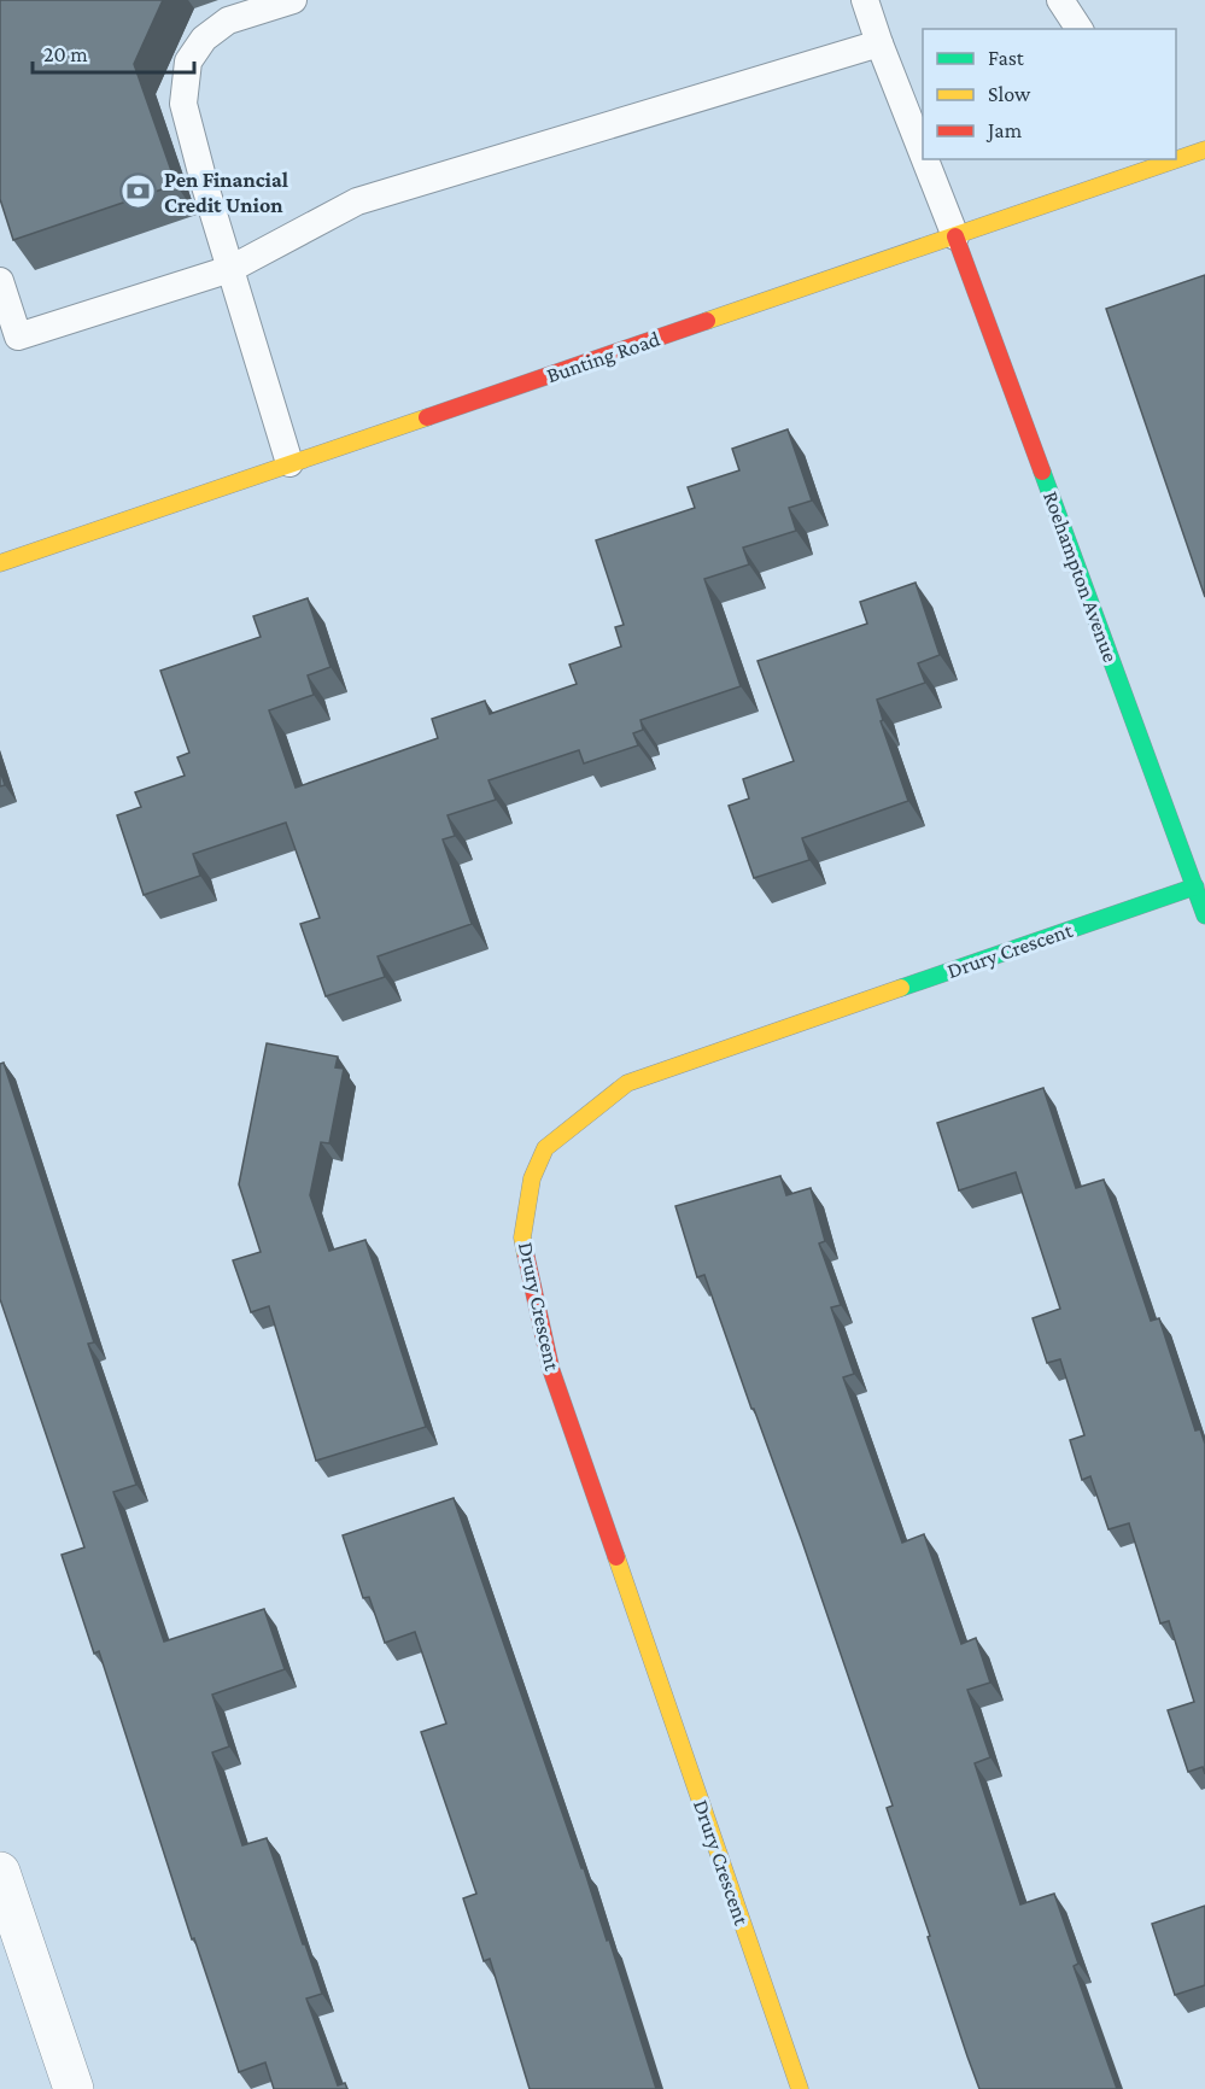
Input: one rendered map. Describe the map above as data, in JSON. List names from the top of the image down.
{
  "streets": {
    "street": ["Bunting Road", "Roehampton Avenue", "Drury Crescent"]
  },
  "crossings": [
    ["Bunting Road", "Roehampton Avenue"],
    ["Roehampton Avenue", "Drury Crescent"]
  ],
  "places": {
    "bank": ["Pen Financial Credit Union"]
  },
  "legend": ["Fast", "Slow", "Jam"],
  "scale_bar": "20 m"
}
